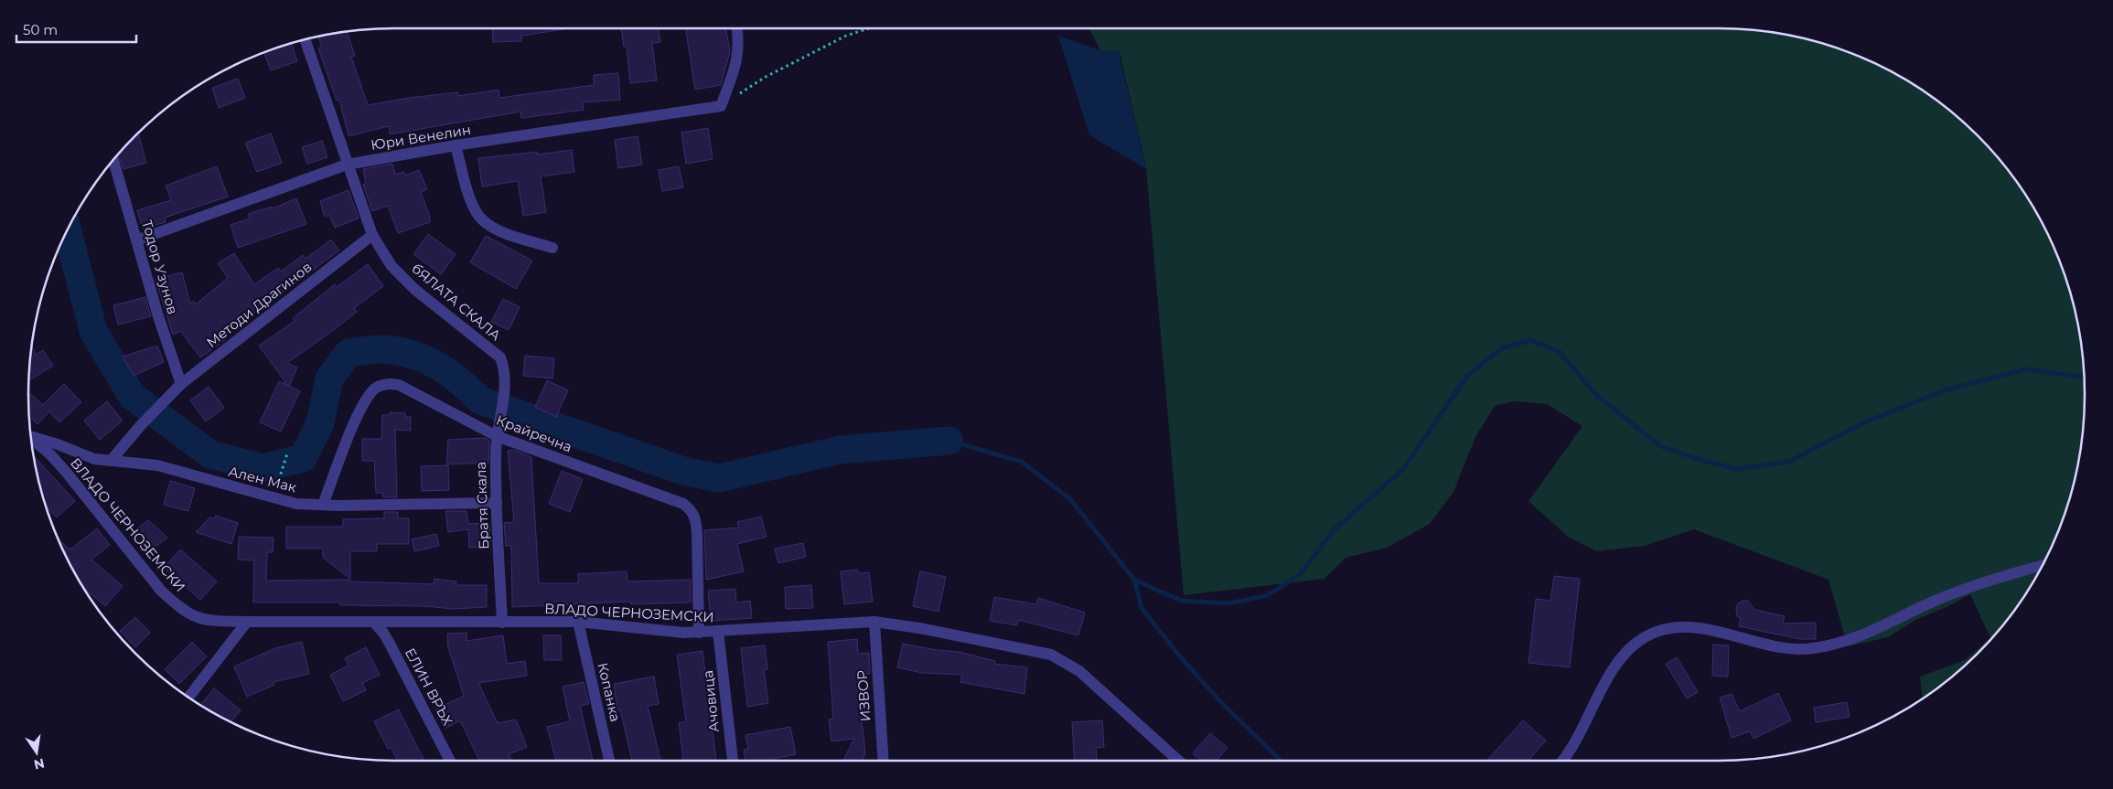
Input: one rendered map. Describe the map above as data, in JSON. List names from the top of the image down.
{
  "streets": {
    "street": [
      "Юри Венелин",
      "Тодор Узунов",
      "бЯЛАТА СКАЛА",
      "Методи Драгинов",
      "Крайречна",
      "Ален Мак",
      "Братя Скала",
      "ВЛАДО ЧЕРНОЗЕМСКИ",
      "ЕЛИН ВРЪХ",
      "Копанка",
      "ИЗВОР",
      "Ачовица"
    ]
  },
  "crossings": [
    ["Юри Венелин", "Тодор Узунов"],
    ["Юри Венелин", "бЯЛАТА СКАЛА"],
    ["Тодор Узунов", "Методи Драгинов"],
    ["бЯЛАТА СКАЛА", "Методи Драгинов"],
    ["бЯЛАТА СКАЛА", "Братя Скала"],
    ["Методи Драгинов", "Ален Мак"],
    ["Крайречна", "Ален Мак"],
    ["Крайречна", "Братя Скала"],
    ["Крайречна", "ВЛАДО ЧЕРНОЗЕМСКИ"],
    ["Ален Мак", "Братя Скала"],
    ["Братя Скала", "ВЛАДО ЧЕРНОЗЕМСКИ"],
    ["ВЛАДО ЧЕРНОЗЕМСКИ", "ЕЛИН ВРЪХ"],
    ["ВЛАДО ЧЕРНОЗЕМСКИ", "Копанка"],
    ["ВЛАДО ЧЕРНОЗЕМСКИ", "ИЗВОР"],
    ["ВЛАДО ЧЕРНОЗЕМСКИ", "Ачовица"]
  ],
  "scale_bar": "50 m",
  "north": "bottom"
}
